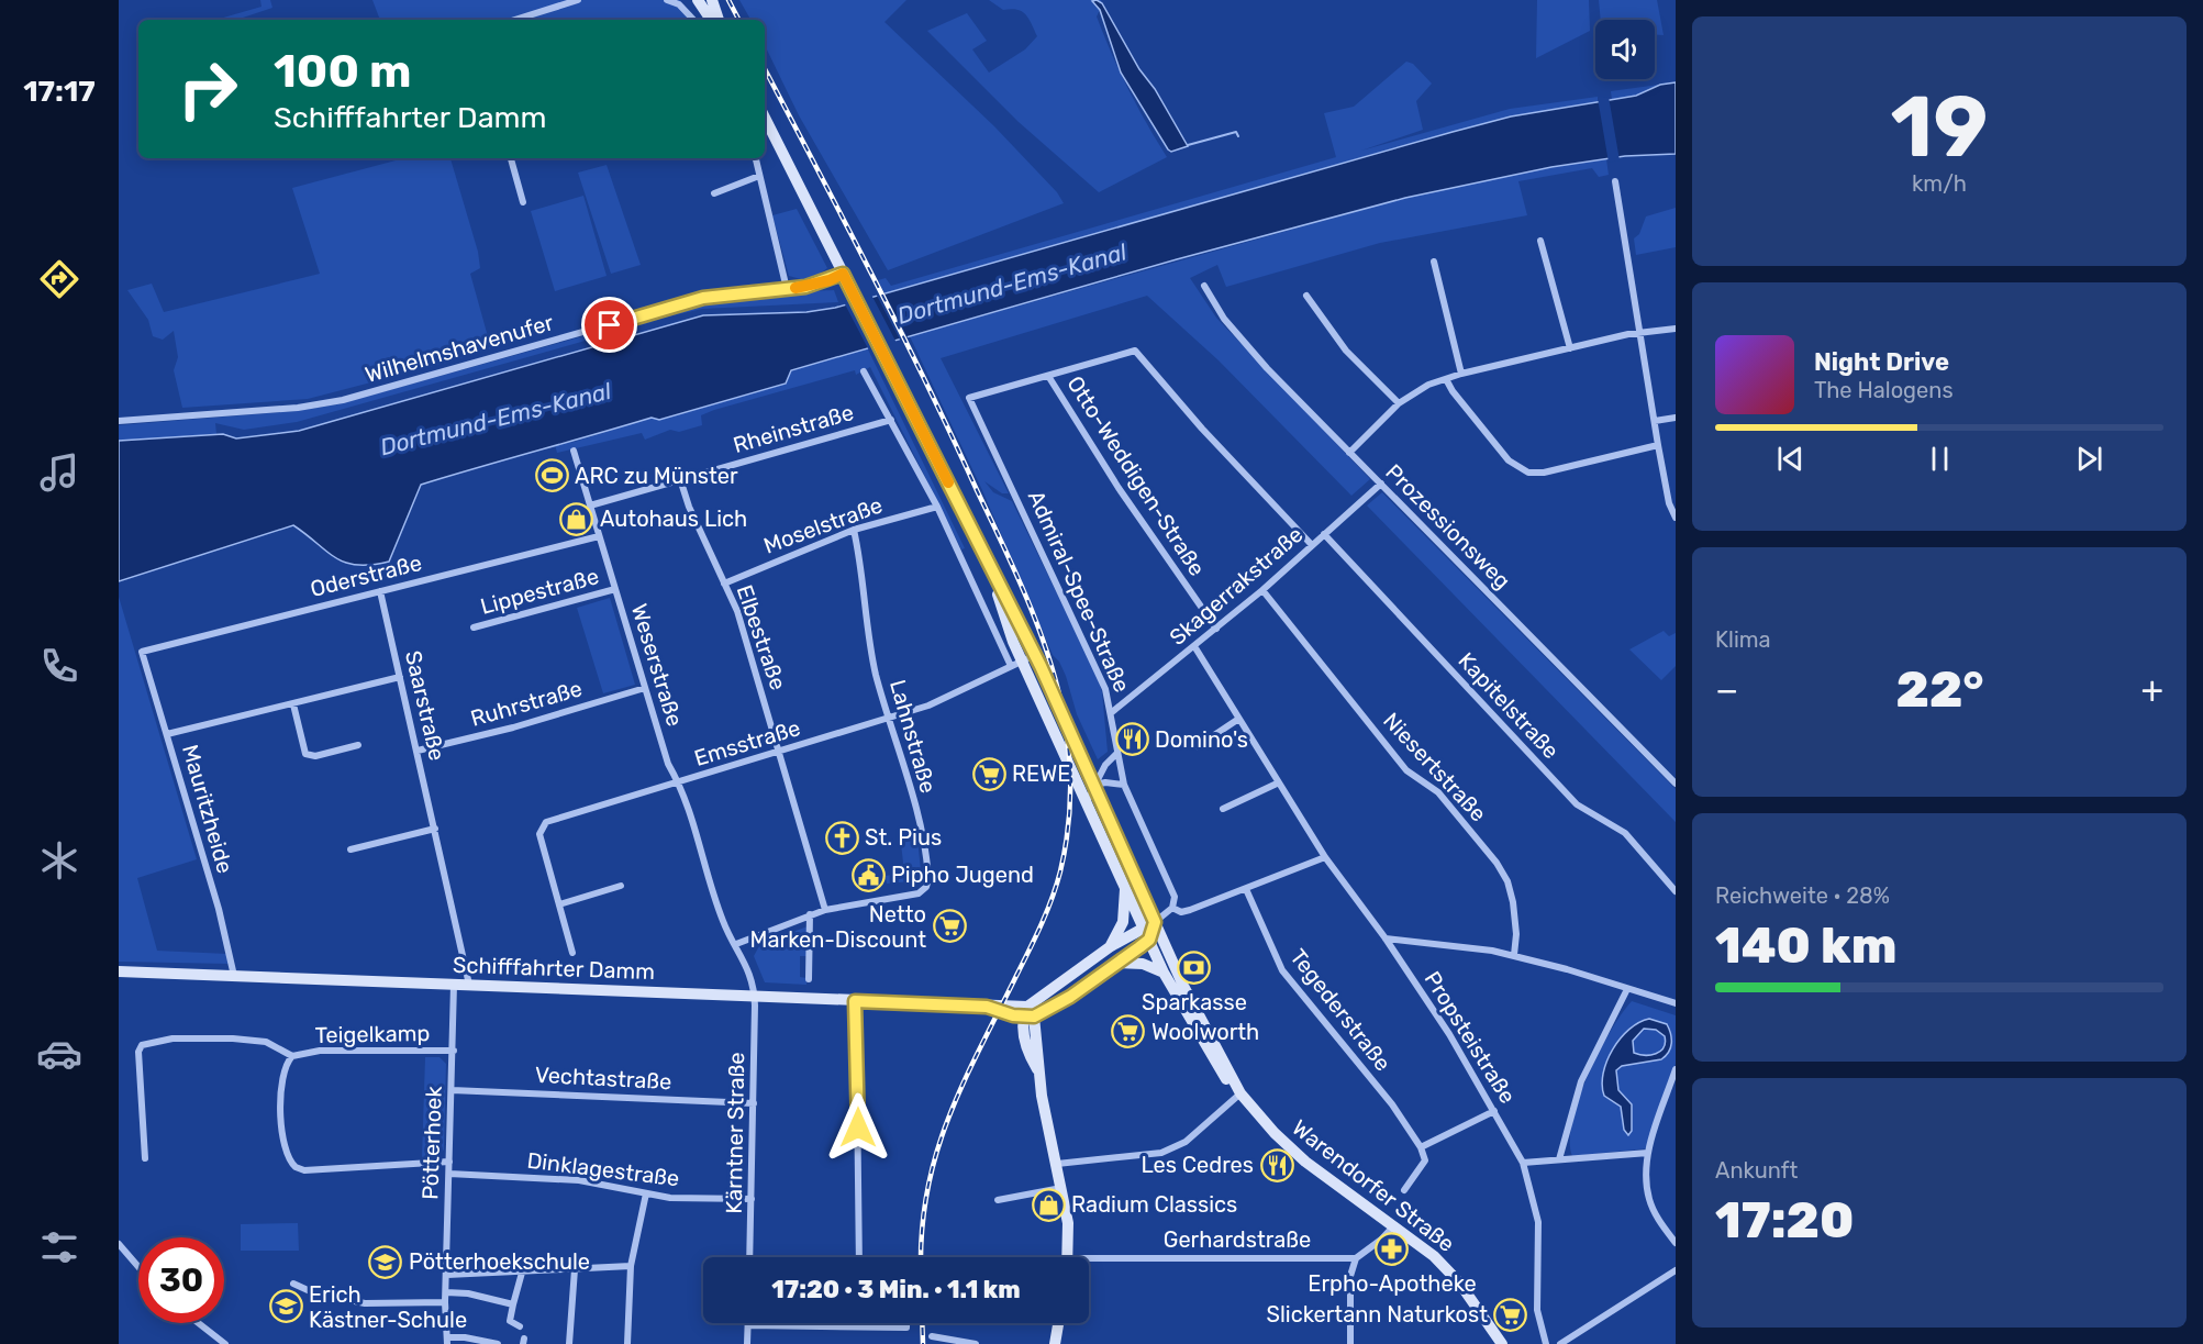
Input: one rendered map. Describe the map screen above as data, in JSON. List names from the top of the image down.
{
  "streets": {
    "main road": ["Schifffahrter Damm", "Warendorfer Straße"],
    "street": [
      "Wilhelmshavenufer",
      "Rheinstraße",
      "Otto-Weddigen-Straße",
      "Moselstraße",
      "Prozessionsweg",
      "Oderstraße",
      "Skagerrakstraße",
      "Lippestraße",
      "Admiral-Spee-Straße",
      "Elbestraße",
      "Weserstraße",
      "Ruhrstraße",
      "Saarstraße",
      "Kapitelstraße",
      "Lahnstraße",
      "Emsstraße",
      "Niesertstraße",
      "Mauritzheide",
      "Tegederstraße",
      "Teigelkamp",
      "Propsteistraße",
      "Vechtastraße",
      "Kärntner Straße",
      "Pötterhoek",
      "Dinklagestraße",
      "Gerhardstraße"
    ]
  },
  "crossings": [
    ["Wilhelmshavenufer", "Warendorfer Straße"],
    ["Rheinstraße", "Elbestraße"],
    ["Rheinstraße", "Weserstraße"],
    ["Rheinstraße", "Warendorfer Straße"],
    ["Otto-Weddigen-Straße", "Skagerrakstraße"],
    ["Otto-Weddigen-Straße", "Admiral-Spee-Straße"],
    ["Moselstraße", "Elbestraße"],
    ["Moselstraße", "Lahnstraße"],
    ["Moselstraße", "Warendorfer Straße"],
    ["Prozessionsweg", "Skagerrakstraße"],
    ["Oderstraße", "Weserstraße"],
    ["Oderstraße", "Saarstraße"],
    ["Oderstraße", "Mauritzheide"],
    ["Skagerrakstraße", "Admiral-Spee-Straße"],
    ["Skagerrakstraße", "Kapitelstraße"],
    ["Skagerrakstraße", "Niesertstraße"],
    ["Skagerrakstraße", "Propsteistraße"],
    ["Lippestraße", "Weserstraße"],
    ["Elbestraße", "Lahnstraße"],
    ["Elbestraße", "Emsstraße"],
    ["Weserstraße", "Ruhrstraße"],
    ["Weserstraße", "Emsstraße"],
    ["Weserstraße", "Schifffahrter Damm"],
    ["Weserstraße", "Kärntner Straße"],
    ["Ruhrstraße", "Saarstraße"],
    ["Saarstraße", "Schifffahrter Damm"],
    ["Lahnstraße", "Emsstraße"],
    ["Emsstraße", "Warendorfer Straße"],
    ["Mauritzheide", "Schifffahrter Damm"],
    ["Schifffahrter Damm", "Kärntner Straße"],
    ["Schifffahrter Damm", "Pötterhoek"],
    ["Teigelkamp", "Pötterhoek"],
    ["Vechtastraße", "Kärntner Straße"],
    ["Vechtastraße", "Pötterhoek"],
    ["Kärntner Straße", "Dinklagestraße"],
    ["Pötterhoek", "Dinklagestraße"]
  ],
  "water": ["Dortmund-Ems-Kanal"],
  "places": {
    "sports": ["ARC zu Münster"],
    "shop": ["Autohaus Lich", "Radium Classics"],
    "restaurant": ["Domino's", "Les Cedres"],
    "supermarket": [
      "REWE",
      "Netto Marken-Discount",
      "Woolworth",
      "Slickertann Naturkost"
    ],
    "church": ["St. Pius"],
    "public building": ["Pipho Jugend"],
    "bank": ["Sparkasse"],
    "pharmacy": ["Erpho-Apotheke"],
    "school or university": ["Pötterhoekschule", "Erich Kästner-Schule"]
  },
  "page": {
    "tabs": "17:17",
    "tile": [
      ["19", "km/h"],
      "Klima",
      ["Reichweite · 28%", "140 km"],
      ["Ankunft", "17:20"]
    ],
    "turn": ["100 m", "Schifffahrter Damm"],
    "song": ["Night Drive", "The Halogens"],
    "heat": ["−", "22°", "+"],
    "limit": "30",
    "trip": "17:20 · 3 Min. · 1.1 km"
  }
}
